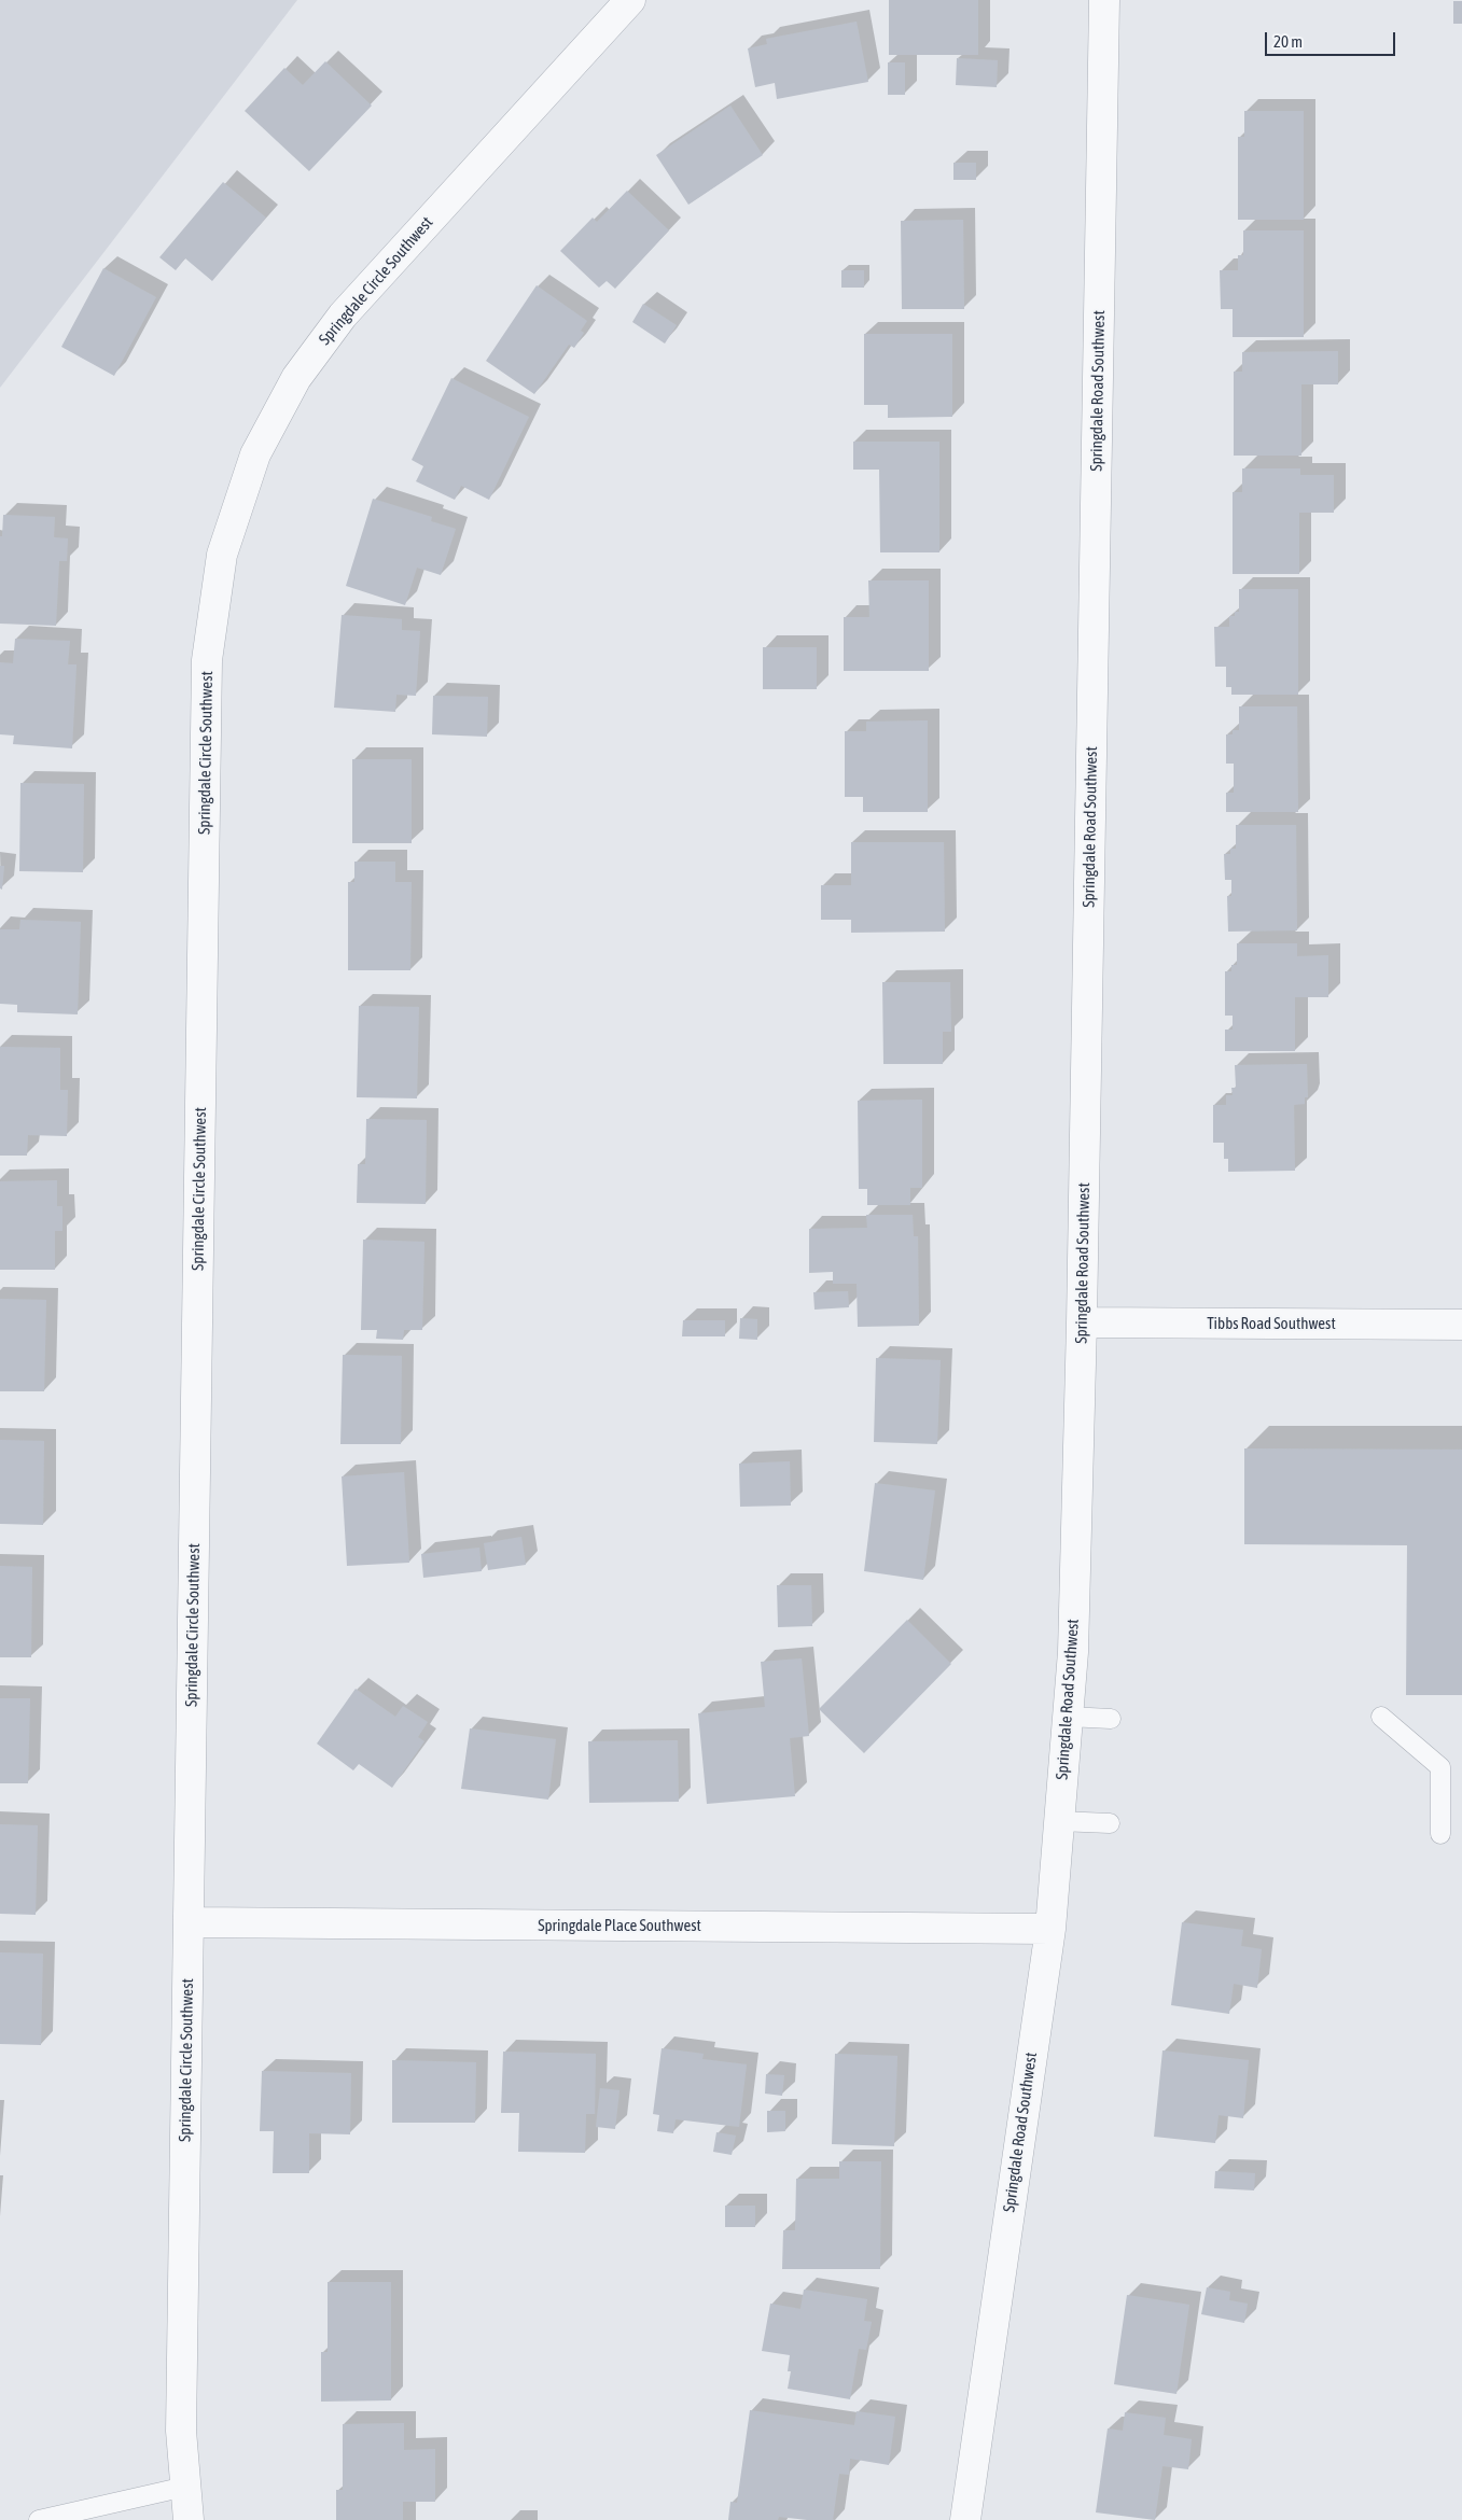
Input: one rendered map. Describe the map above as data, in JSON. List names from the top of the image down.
{
  "streets": {
    "street": [
      "Springdale Circle Southwest",
      "Springdale Road Southwest",
      "Tibbs Road Southwest",
      "Springdale Place Southwest"
    ]
  },
  "crossings": [
    ["Springdale Circle Southwest", "Springdale Place Southwest"],
    ["Springdale Road Southwest", "Tibbs Road Southwest"],
    ["Springdale Road Southwest", "Springdale Place Southwest"]
  ],
  "scale_bar": "20 m"
}
